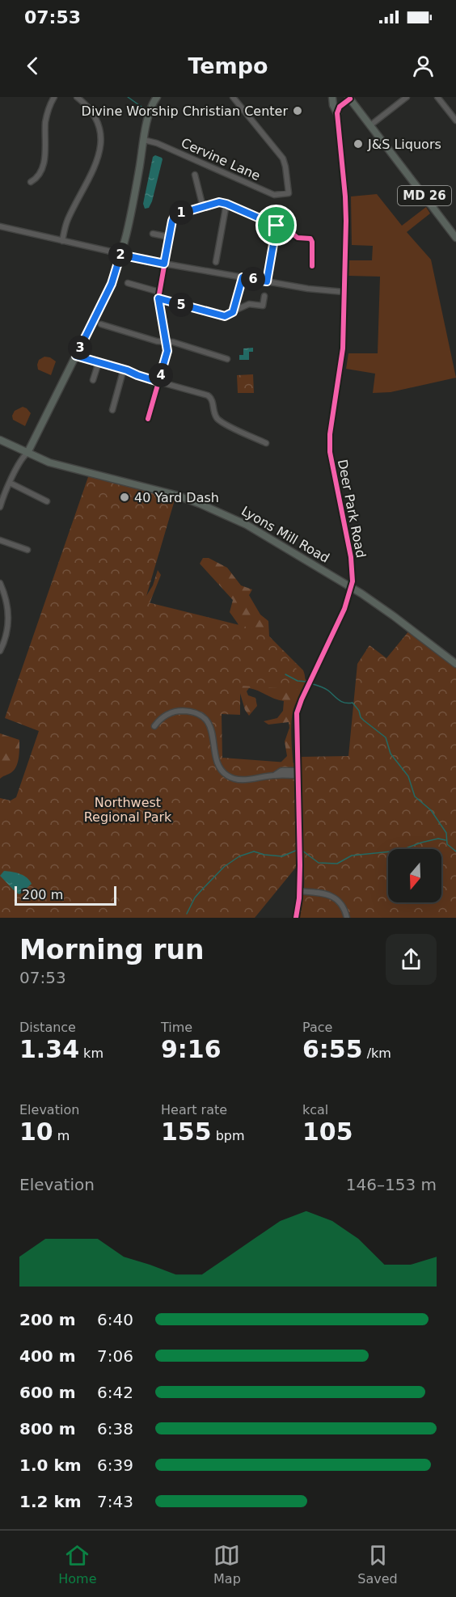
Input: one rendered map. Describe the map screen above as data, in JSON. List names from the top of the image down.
{
  "streets": {
    "main road": ["MD 26", "Lyons Mill Road"],
    "street": ["Cervine Lane", "Deer Park Road"]
  },
  "crossings": [
    ["Deer Park Road", "Lyons Mill Road"]
  ],
  "parks": ["Northwest Regional Park"],
  "places": ["Divine Worship Christian Center", "J&S Liquors", "40 Yard Dash"],
  "scale_bar": "200 m",
  "north": "bottom",
  "page": {
    "status": "07:53",
    "header": "Tempo",
    "pins": [
      "1",
      "2",
      "6",
      "5",
      "3",
      "4"
    ],
    "scale": "200 m",
    "heading": ["Morning run", "07:53"],
    "stats": [
      ["Distance", "1.34 km"],
      ["Time", "9:16"],
      ["Pace", "6:55 /km"],
      ["Elevation", "10 m"],
      ["Heart rate", "155 bpm"],
      ["kcal", "105"]
    ],
    "chart": ["Elevation", "146–153 m"],
    "list": [
      {
        "name": "200 m",
        "note": "6:40"
      },
      {
        "name": "400 m",
        "note": "7:06"
      },
      {
        "name": "600 m",
        "note": "6:42"
      },
      {
        "name": "800 m",
        "note": "6:38"
      },
      {
        "name": "1.0 km",
        "note": "6:39"
      },
      {
        "name": "1.2 km",
        "note": "7:43"
      }
    ],
    "tabs": ["Home", "Map", "Saved"]
  }
}
